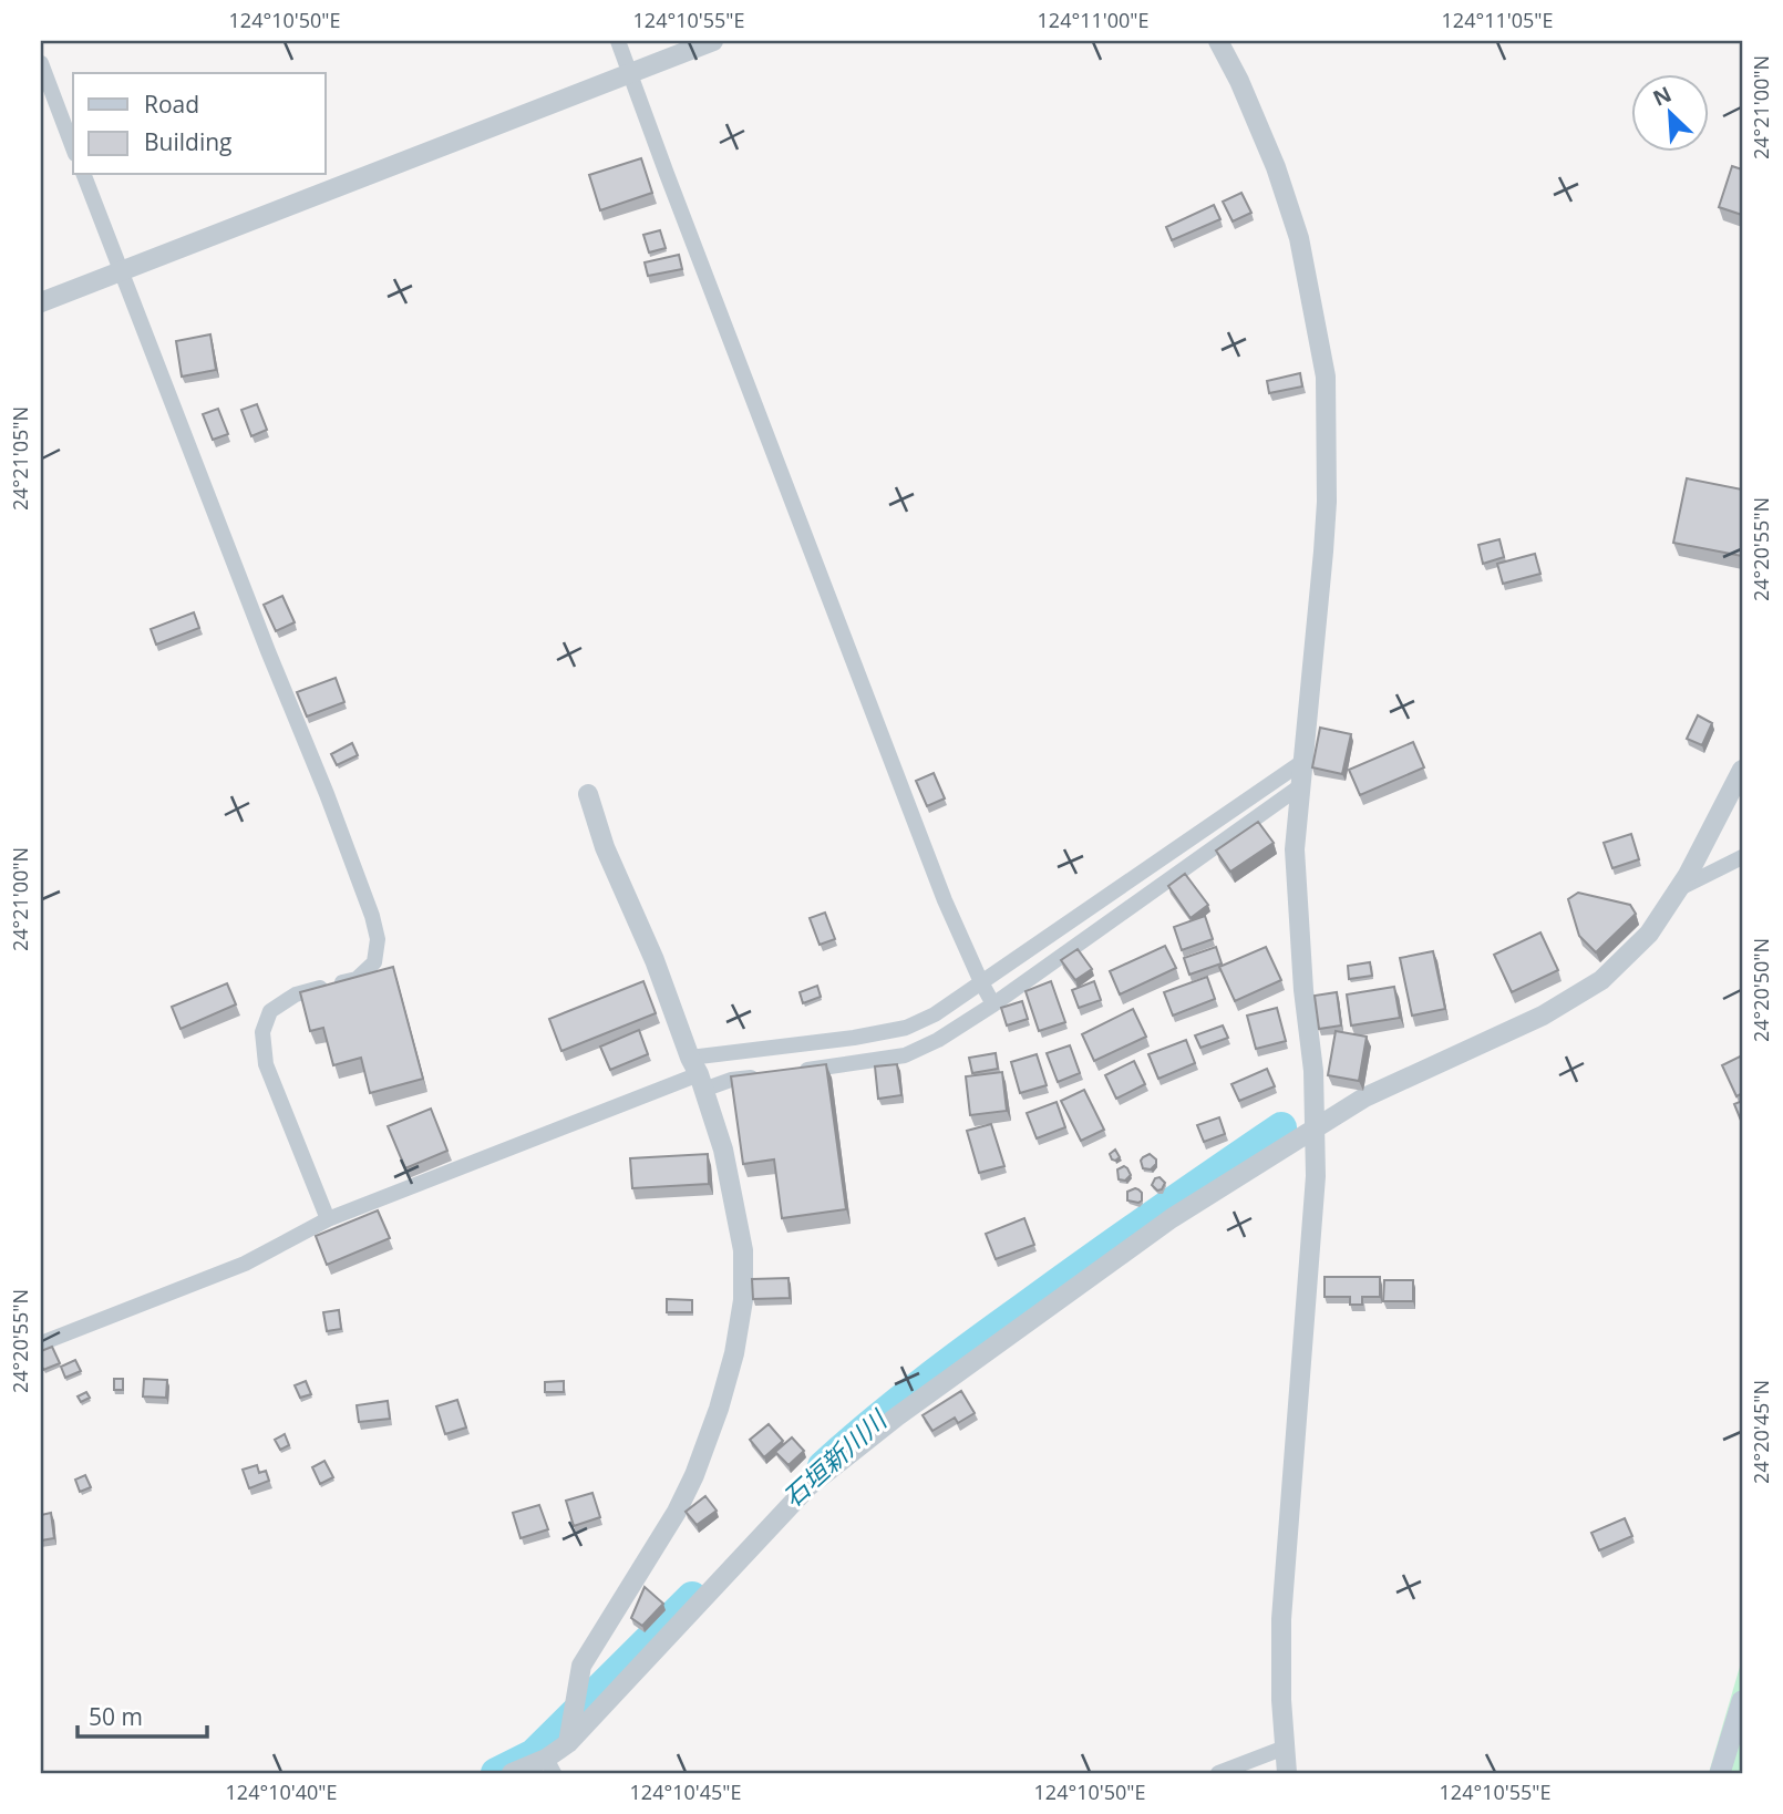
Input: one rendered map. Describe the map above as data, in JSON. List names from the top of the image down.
{
  "water": ["石垣新川川"],
  "legend": ["Road", "Building"],
  "scale_bar": "50 m",
  "north": "top left",
  "coordinates": [
    "124°10'50\"E",
    "124°10'55\"E",
    "124°11'00\"E",
    "124°11'05\"E",
    "24°21'00\"N",
    "24°21'05\"N",
    "24°20'55\"N",
    "24°20'50\"N",
    "24°20'45\"N",
    "124°10'40\"E",
    "124°10'45\"E"
  ]
}
